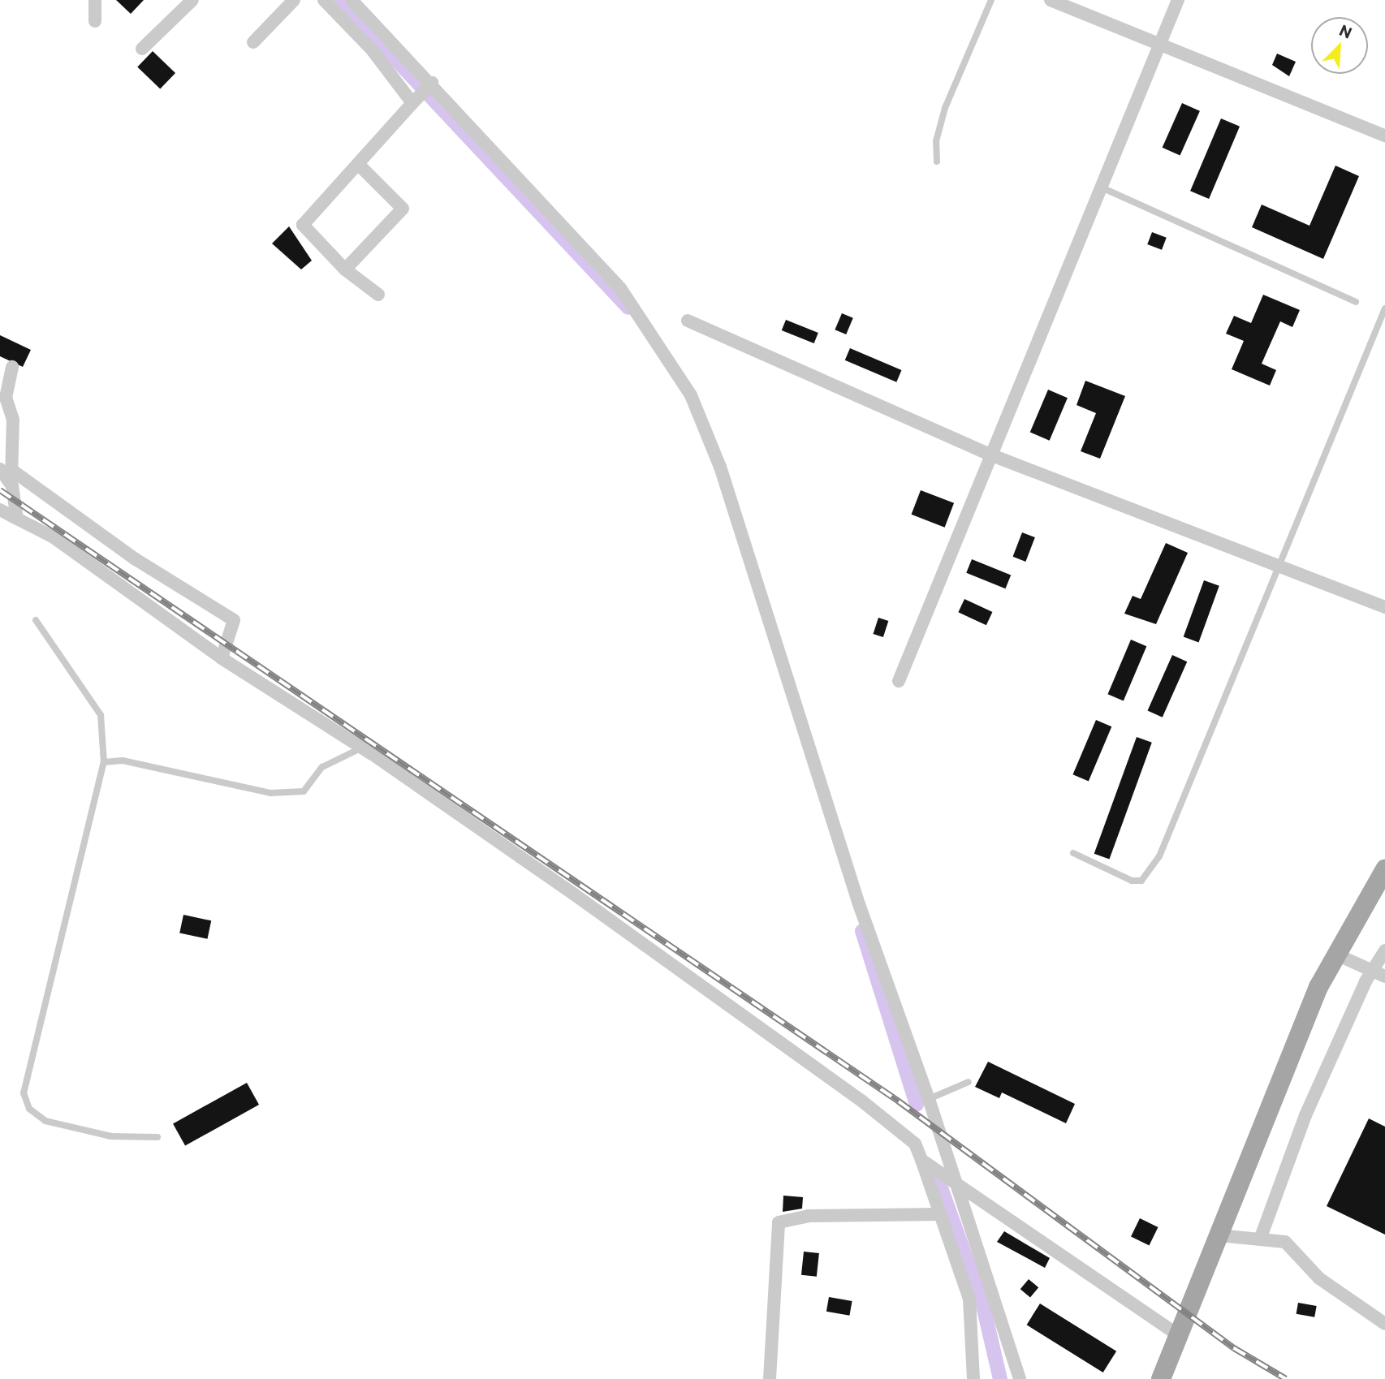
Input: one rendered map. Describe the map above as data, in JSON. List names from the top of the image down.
{
  "north": "top right"
}
